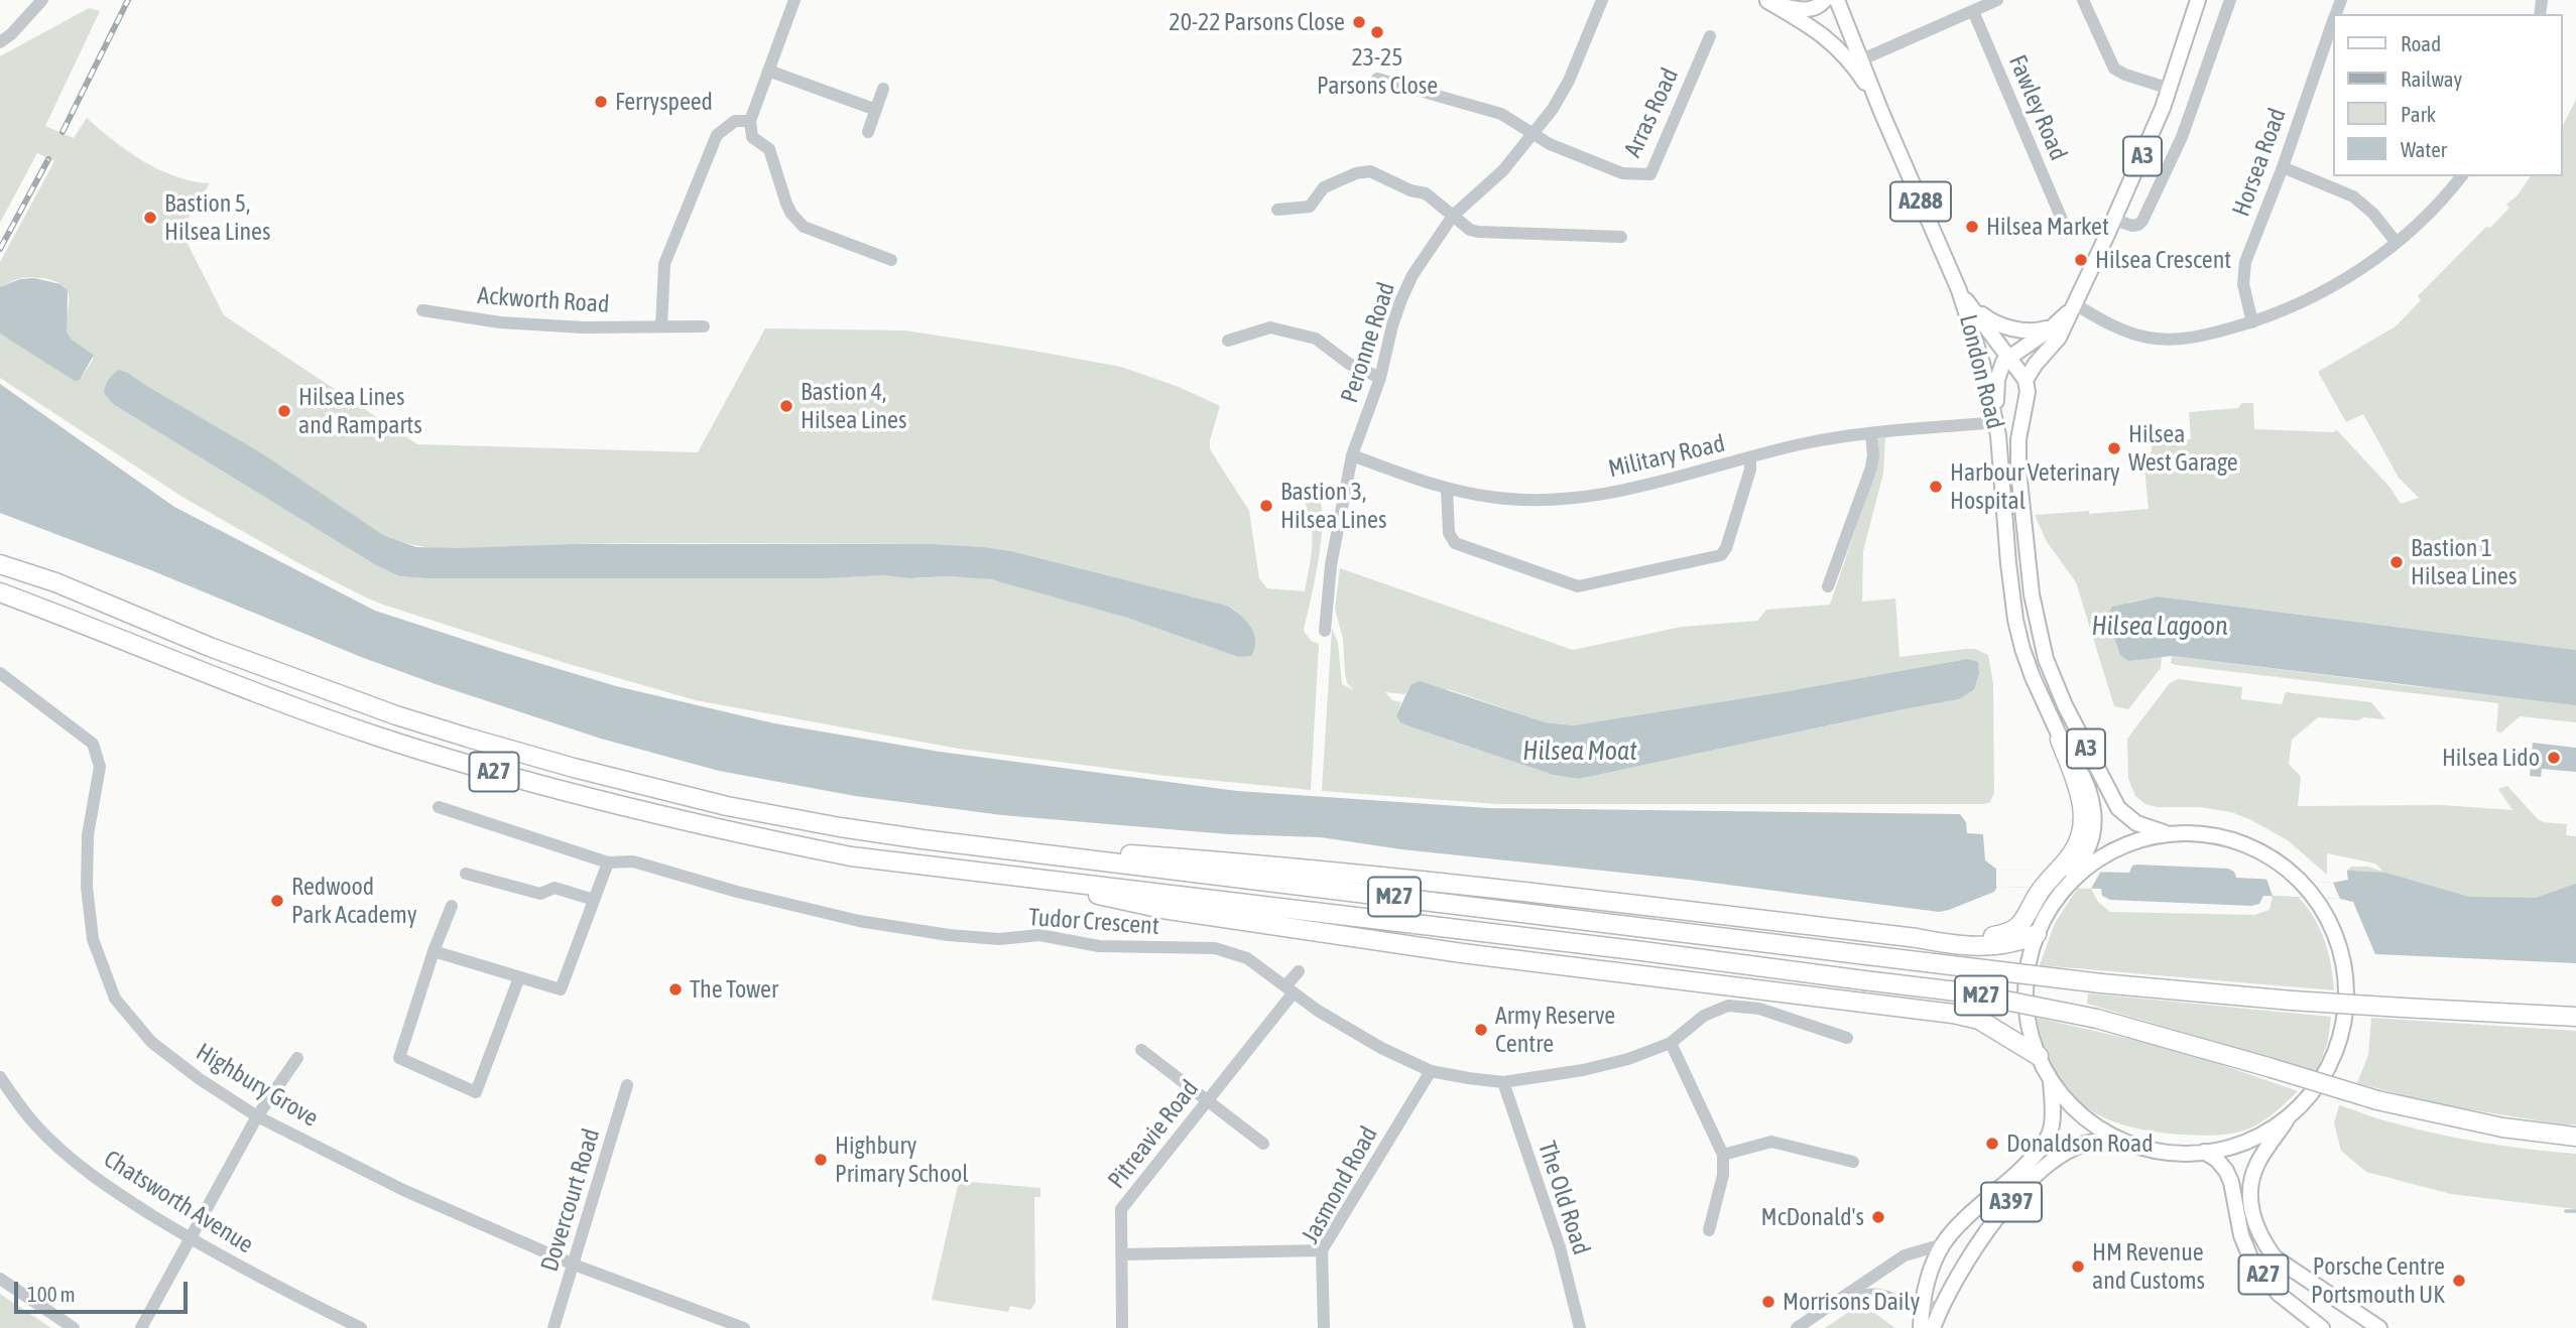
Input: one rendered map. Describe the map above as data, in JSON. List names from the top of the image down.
{
  "streets": {
    "highway": ["A27", "M27"],
    "main road": [
      "A3",
      "A288",
      "London Road",
      "A397"
    ],
    "street": [
      "Fawley Road",
      "Arras Road",
      "Horsea Road",
      "Ackworth Road",
      "Peronne Road",
      "Military Road",
      "Tudor Crescent",
      "Highbury Grove",
      "Pitreavie Road",
      "Jasmond Road",
      "The Old Road",
      "Dovercourt Road",
      "Chatsworth Avenue"
    ]
  },
  "crossings": [
    ["Arras Road", "Peronne Road"],
    ["A3", "London Road"],
    ["A3", "Military Road"],
    ["Peronne Road", "Military Road"],
    ["London Road", "Military Road"],
    ["A27", "M27"],
    ["Tudor Crescent", "Pitreavie Road"],
    ["Tudor Crescent", "Jasmond Road"],
    ["Tudor Crescent", "The Old Road"],
    ["Highbury Grove", "Dovercourt Road"]
  ],
  "water": ["Hilsea Lagoon", "Hilsea Moat"],
  "places": [
    "20-22 Parsons Close",
    "23-25 Parsons Close",
    "Ferryspeed",
    "Bastion 5, Hilsea Lines",
    "Hilsea Market",
    "Hilsea Crescent",
    "Bastion 4, Hilsea Lines",
    "Hilsea Lines and Ramparts",
    "Hilsea West Garage",
    "Harbour Veterinary Hospital",
    "Bastion 3, Hilsea Lines",
    "Bastion 1 Hilsea Lines",
    "Hilsea Lido",
    "Redwood Park Academy",
    "The Tower",
    "Army Reserve Centre",
    "Donaldson Road",
    "Highbury Primary School",
    "McDonald's",
    "HM Revenue and Customs",
    "Porsche Centre Portsmouth UK",
    "Morrisons Daily"
  ],
  "legend": [
    "Road",
    "Railway",
    "Park",
    "Water"
  ],
  "scale_bar": "100 m"
}
